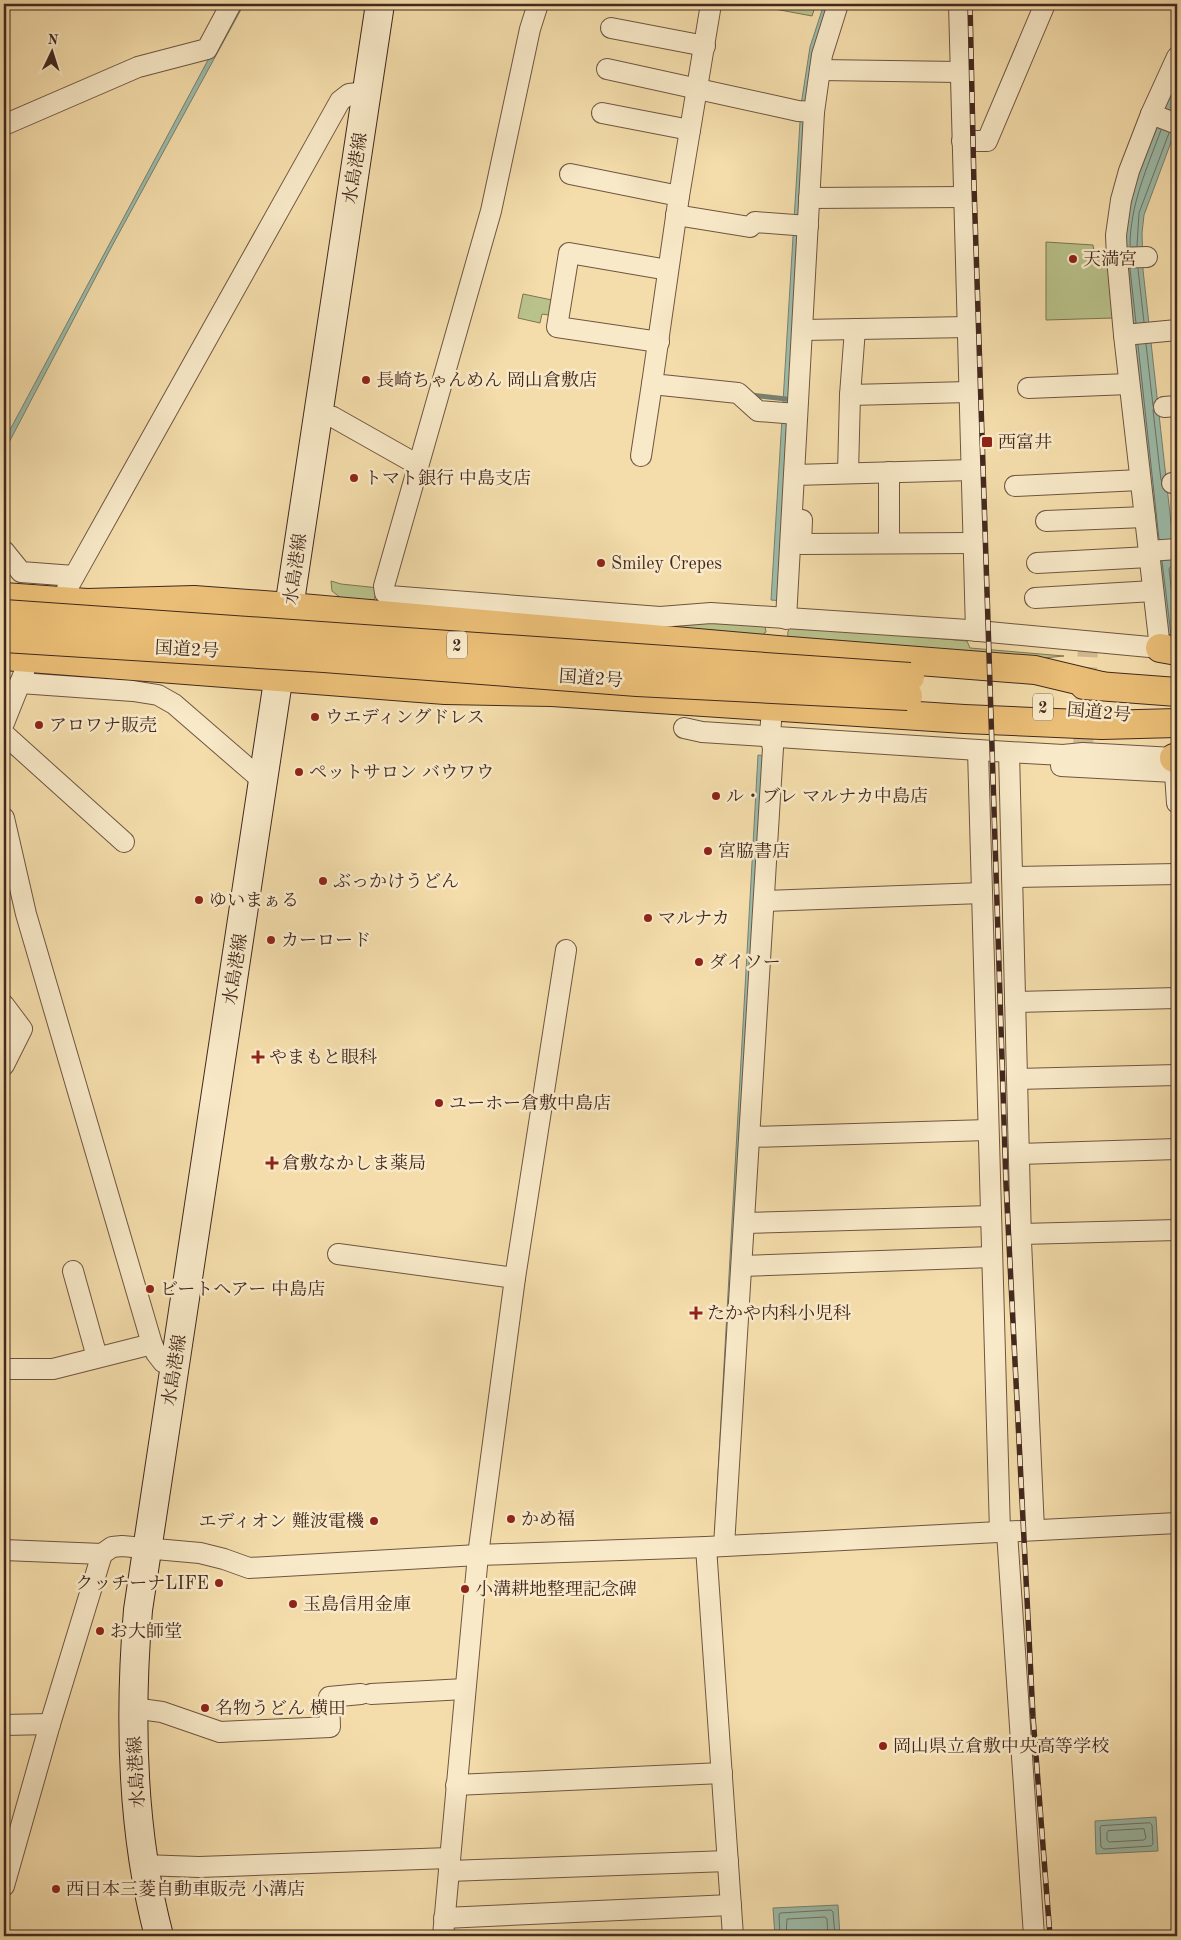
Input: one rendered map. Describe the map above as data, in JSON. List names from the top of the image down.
{
  "streets": {
    "highway": ["2", "国道2号"],
    "main road": ["水島港線"]
  },
  "places": {
    "other": [
      "天満宮",
      "長崎ちゃんめん 岡山倉敷店",
      "トマト銀行 中島支店",
      "Smiley Crepes",
      "ウエディングドレス",
      "アロワナ販売",
      "ペットサロン バウワウ",
      "ル・ブレ マルナカ中島店",
      "宮脇書店",
      "ぶっかけうどん",
      "ゆいまぁる",
      "マルナカ",
      "カーロード",
      "ダイソー",
      "ユーホー倉敷中島店",
      "ビートヘアー 中島店",
      "かめ福",
      "エディオン 難波電機",
      "クッチーナLIFE",
      "小溝耕地整理記念碑",
      "玉島信用金庫",
      "お大師堂",
      "名物うどん 横田",
      "岡山県立倉敷中央高等学校",
      "西日本三菱自動車販売 小溝店"
    ],
    "transit": ["西富井"],
    "health": ["やまもと眼科", "倉敷なかしま薬局", "たかや内科小児科"]
  },
  "north": "top"
}
